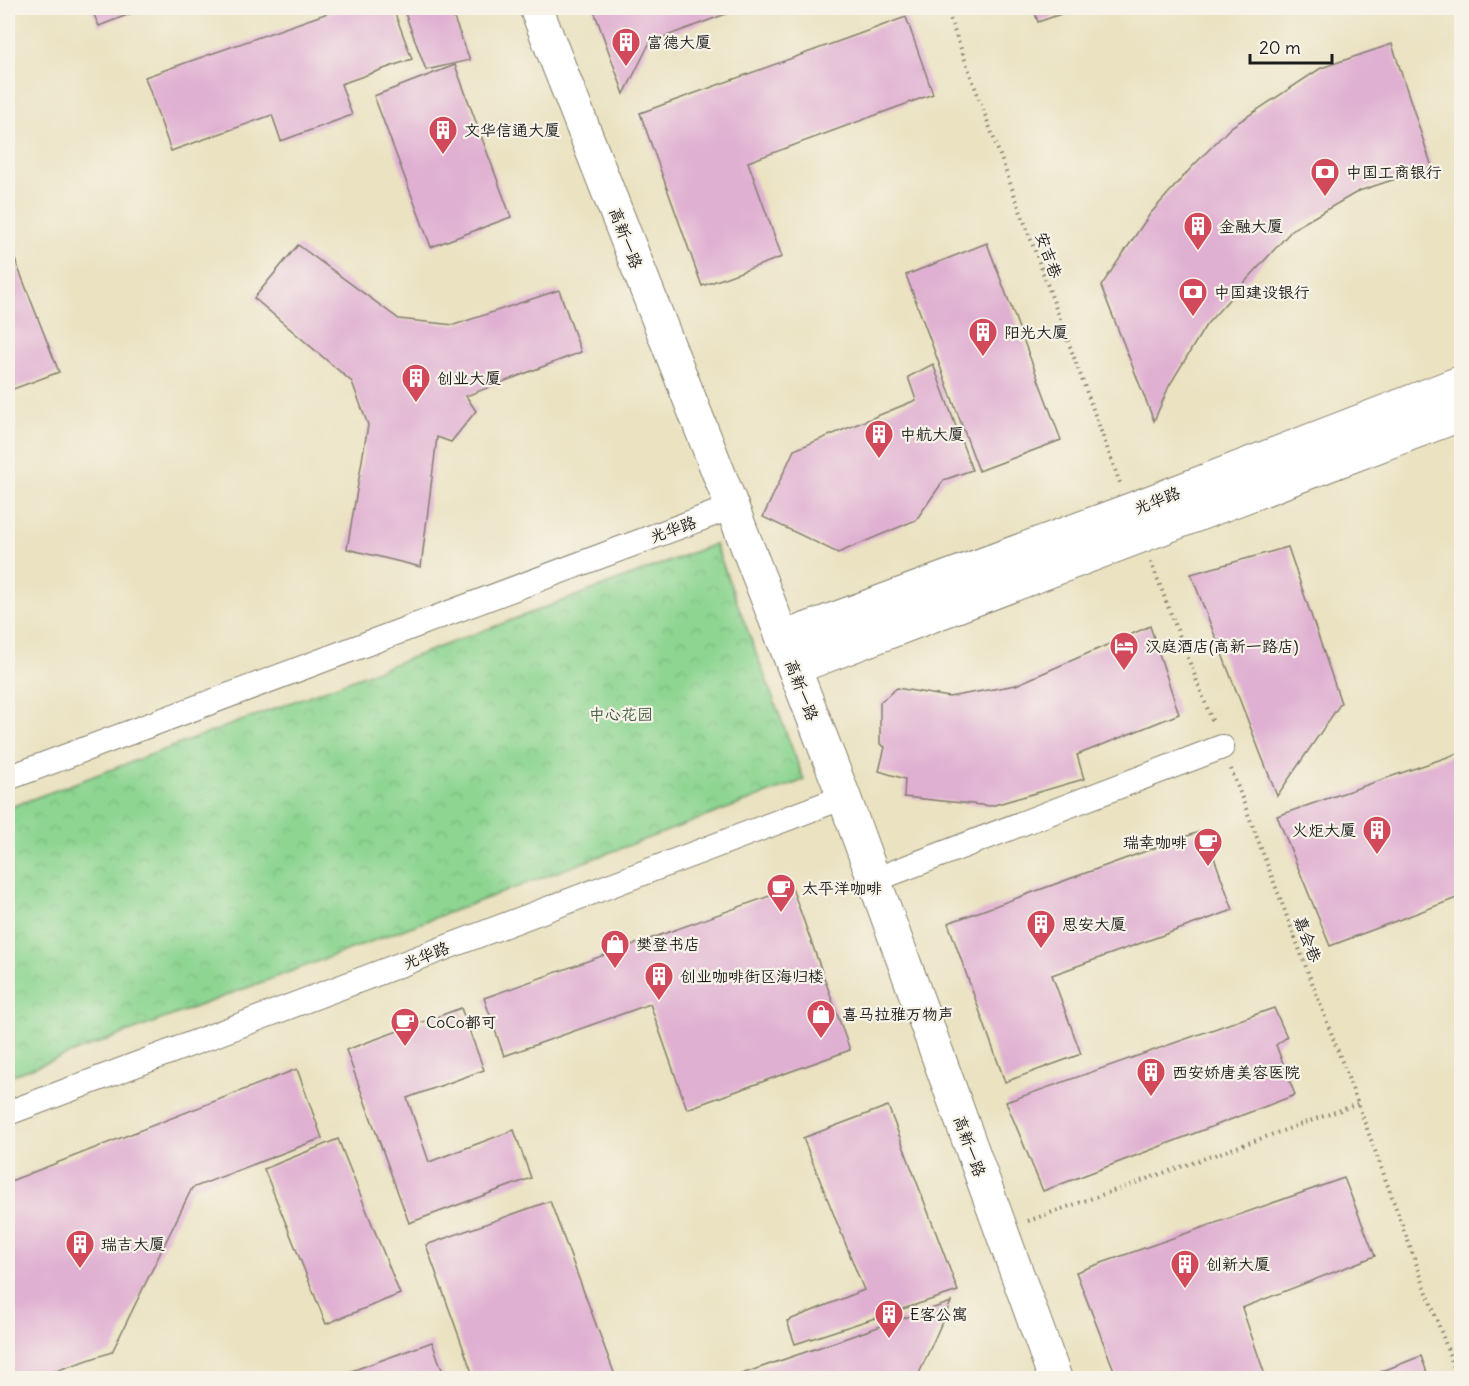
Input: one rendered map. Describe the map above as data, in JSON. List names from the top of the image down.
{
  "streets": {
    "street": ["高新一路", "光华路"],
    "path": ["安吉巷", "嘉会巷"]
  },
  "crossings": [
    ["高新一路", "光华路"],
    ["安吉巷", "光华路"],
    ["安吉巷", "嘉会巷"],
    ["光华路", "嘉会巷"]
  ],
  "parks": ["中心花园"],
  "places": {
    "building": [
      "富德大厦",
      "文华信通大厦",
      "金融大厦",
      "阳光大厦",
      "创业大厦",
      "中航大厦",
      "火炬大厦",
      "思安大厦",
      "创业咖啡街区海归楼",
      "西安娇唐美容医院",
      "瑞吉大厦",
      "创新大厦",
      "E客公寓"
    ],
    "bank": ["中国工商银行", "中国建设银行"],
    "hotel": ["汉庭酒店(高新一路店)"],
    "cafe": ["瑞幸咖啡", "太平洋咖啡", "CoCo都可"],
    "shop": ["樊登书店", "喜马拉雅万物声"]
  },
  "scale_bar": "20 m"
}
